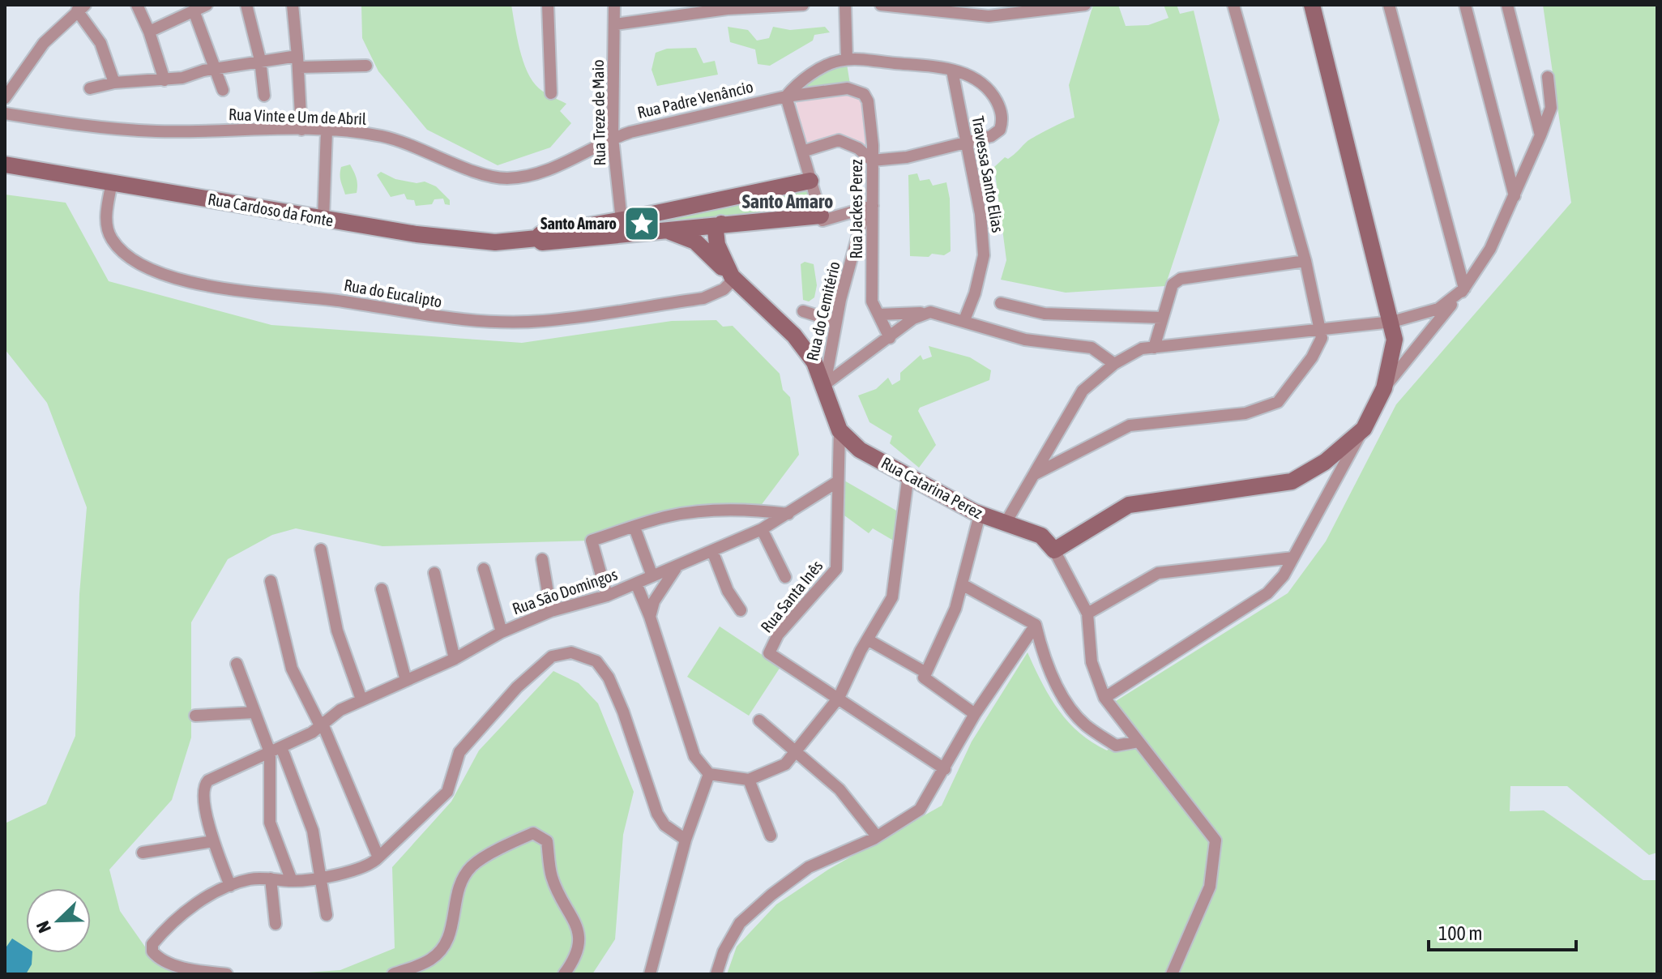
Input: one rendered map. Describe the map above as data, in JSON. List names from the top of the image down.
{
  "streets": {
    "street": [
      "Rua Padre Venâncio",
      "Rua Treze de Maio",
      "Rua Vinte e Um de Abril",
      "Travessa Santo Elias",
      "Rua Jackes Perez",
      "Rua Cardoso da Fonte",
      "Rua do Eucalipto",
      "Rua do Cemitério",
      "Rua Catarina Perez",
      "Rua São Domingos",
      "Rua Santa Inês"
    ]
  },
  "crossings": [
    ["Rua Padre Venâncio", "Rua Treze de Maio"],
    ["Rua Padre Venâncio", "Rua Vinte e Um de Abril"],
    ["Rua Padre Venâncio", "Travessa Santo Elias"],
    ["Rua Padre Venâncio", "Rua Jackes Perez"],
    ["Rua Treze de Maio", "Rua Vinte e Um de Abril"],
    ["Rua Treze de Maio", "Rua Cardoso da Fonte"],
    ["Rua Jackes Perez", "Rua Cardoso da Fonte"],
    ["Rua Jackes Perez", "Rua do Cemitério"],
    ["Rua Cardoso da Fonte", "Rua do Eucalipto"],
    ["Rua Cardoso da Fonte", "Rua do Cemitério"],
    ["Rua Cardoso da Fonte", "Rua Catarina Perez"],
    ["Rua do Eucalipto", "Rua Catarina Perez"],
    ["Rua do Cemitério", "Rua Catarina Perez"],
    ["Rua Catarina Perez", "Rua Santa Inês"],
    ["Rua São Domingos", "Rua Santa Inês"]
  ],
  "districts": ["Santo Amaro"],
  "places": {
    "place": ["Santo Amaro"]
  },
  "scale_bar": "100 m",
  "north": "bottom left"
}
